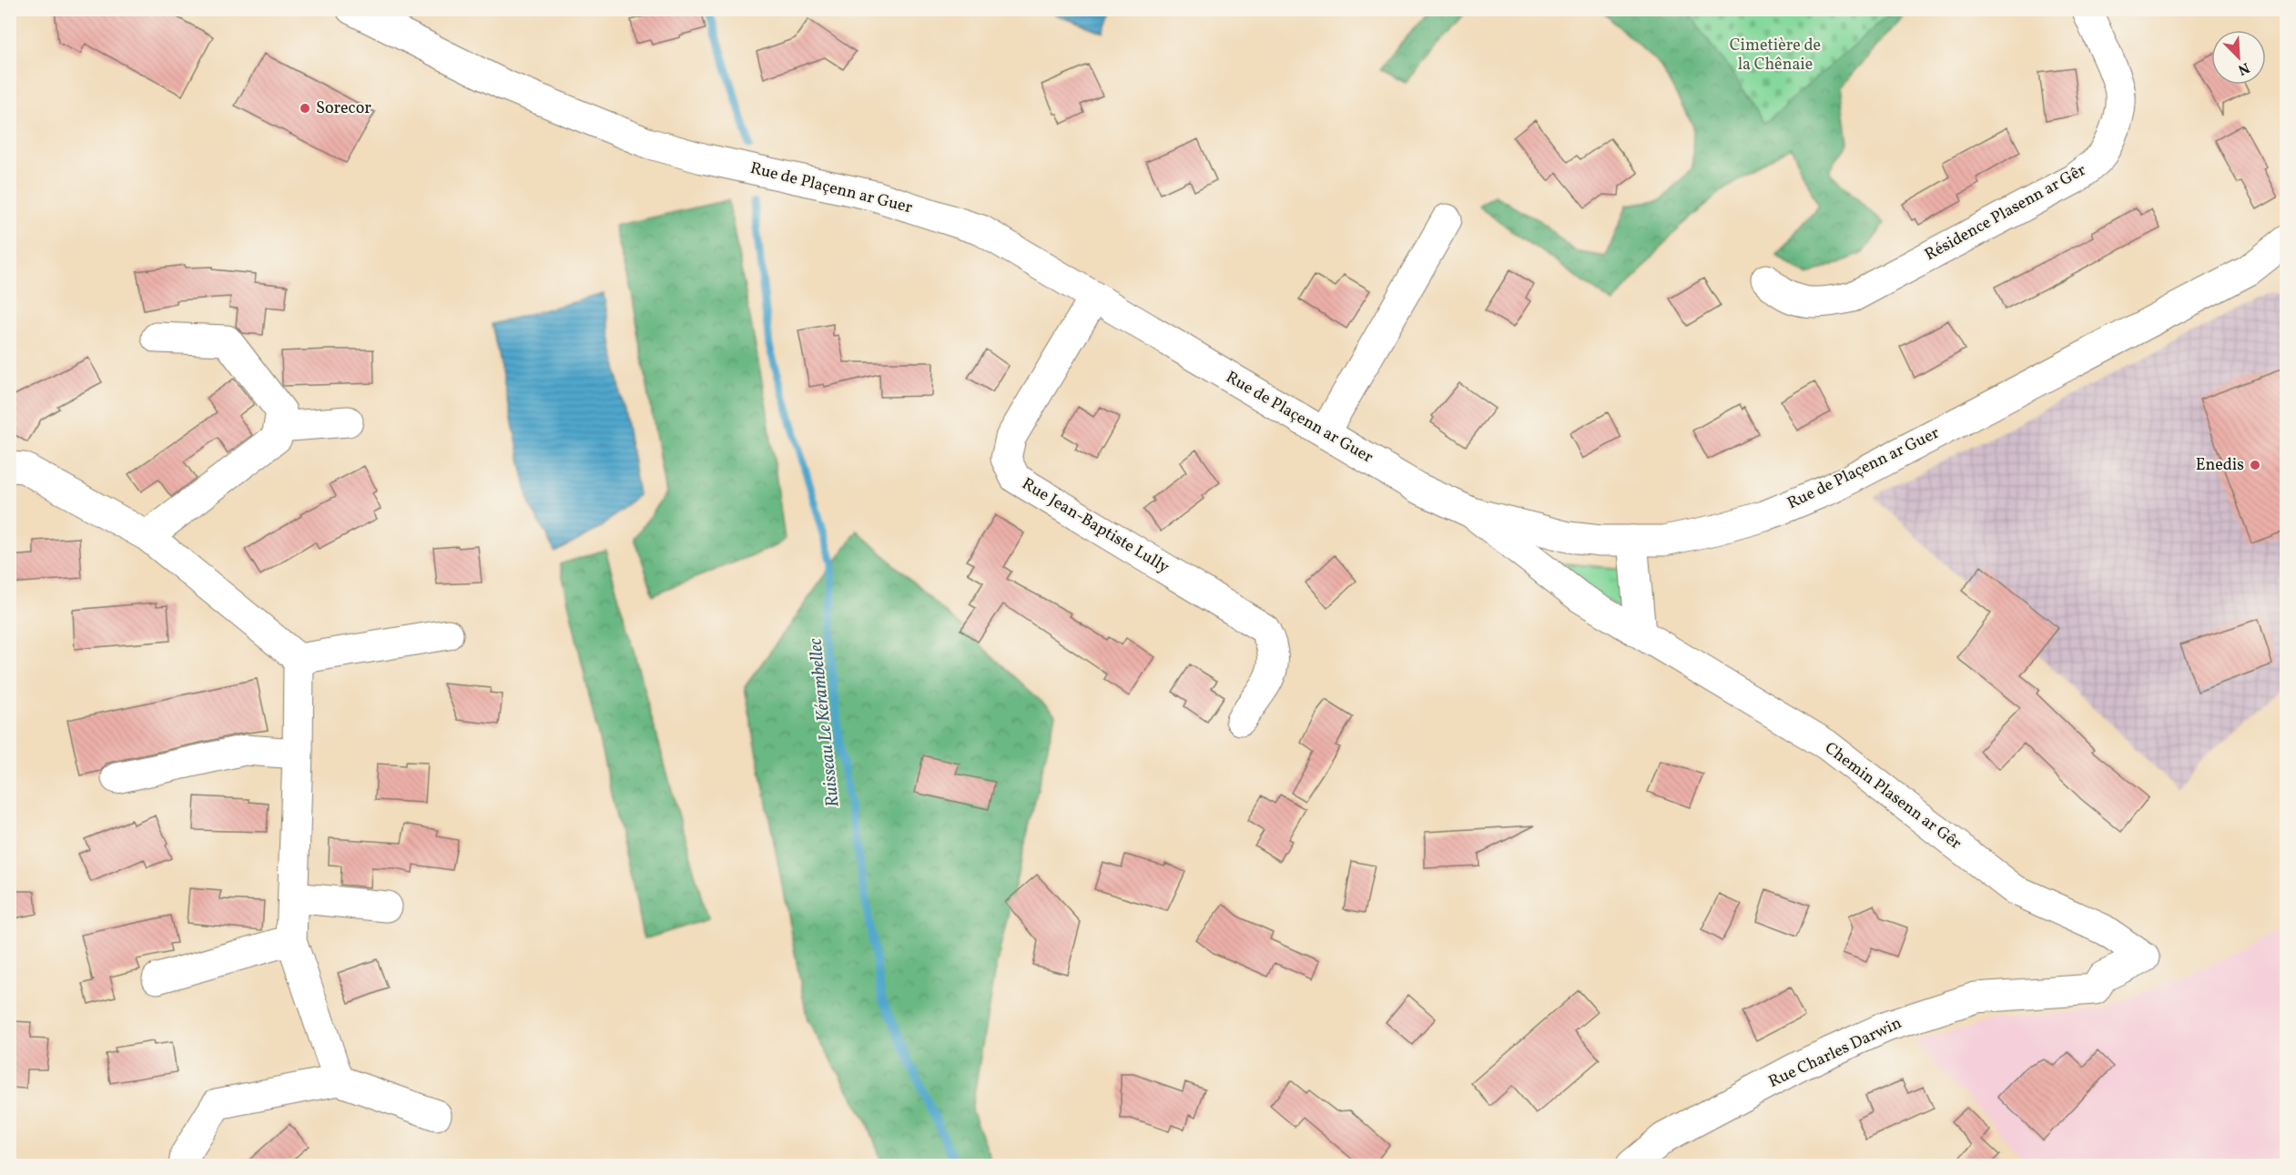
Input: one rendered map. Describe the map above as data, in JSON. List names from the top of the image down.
{
  "streets": {
    "street": [
      "Rue de Plaçenn ar Guer",
      "Résidence Plasenn ar Gêr",
      "Rue Jean-Baptiste Lully",
      "Chemin Plasenn ar Gêr",
      "Rue Charles Darwin"
    ]
  },
  "crossings": [
    ["Rue de Plaçenn ar Guer", "Rue Jean-Baptiste Lully"],
    ["Rue de Plaçenn ar Guer", "Chemin Plasenn ar Gêr"],
    ["Chemin Plasenn ar Gêr", "Rue Charles Darwin"]
  ],
  "water": ["Ruisseau Le Kérambellec"],
  "parks": ["Cimetière de la Chênaie"],
  "places": ["Sorecor", "Enedis"],
  "north": "bottom right"
}
